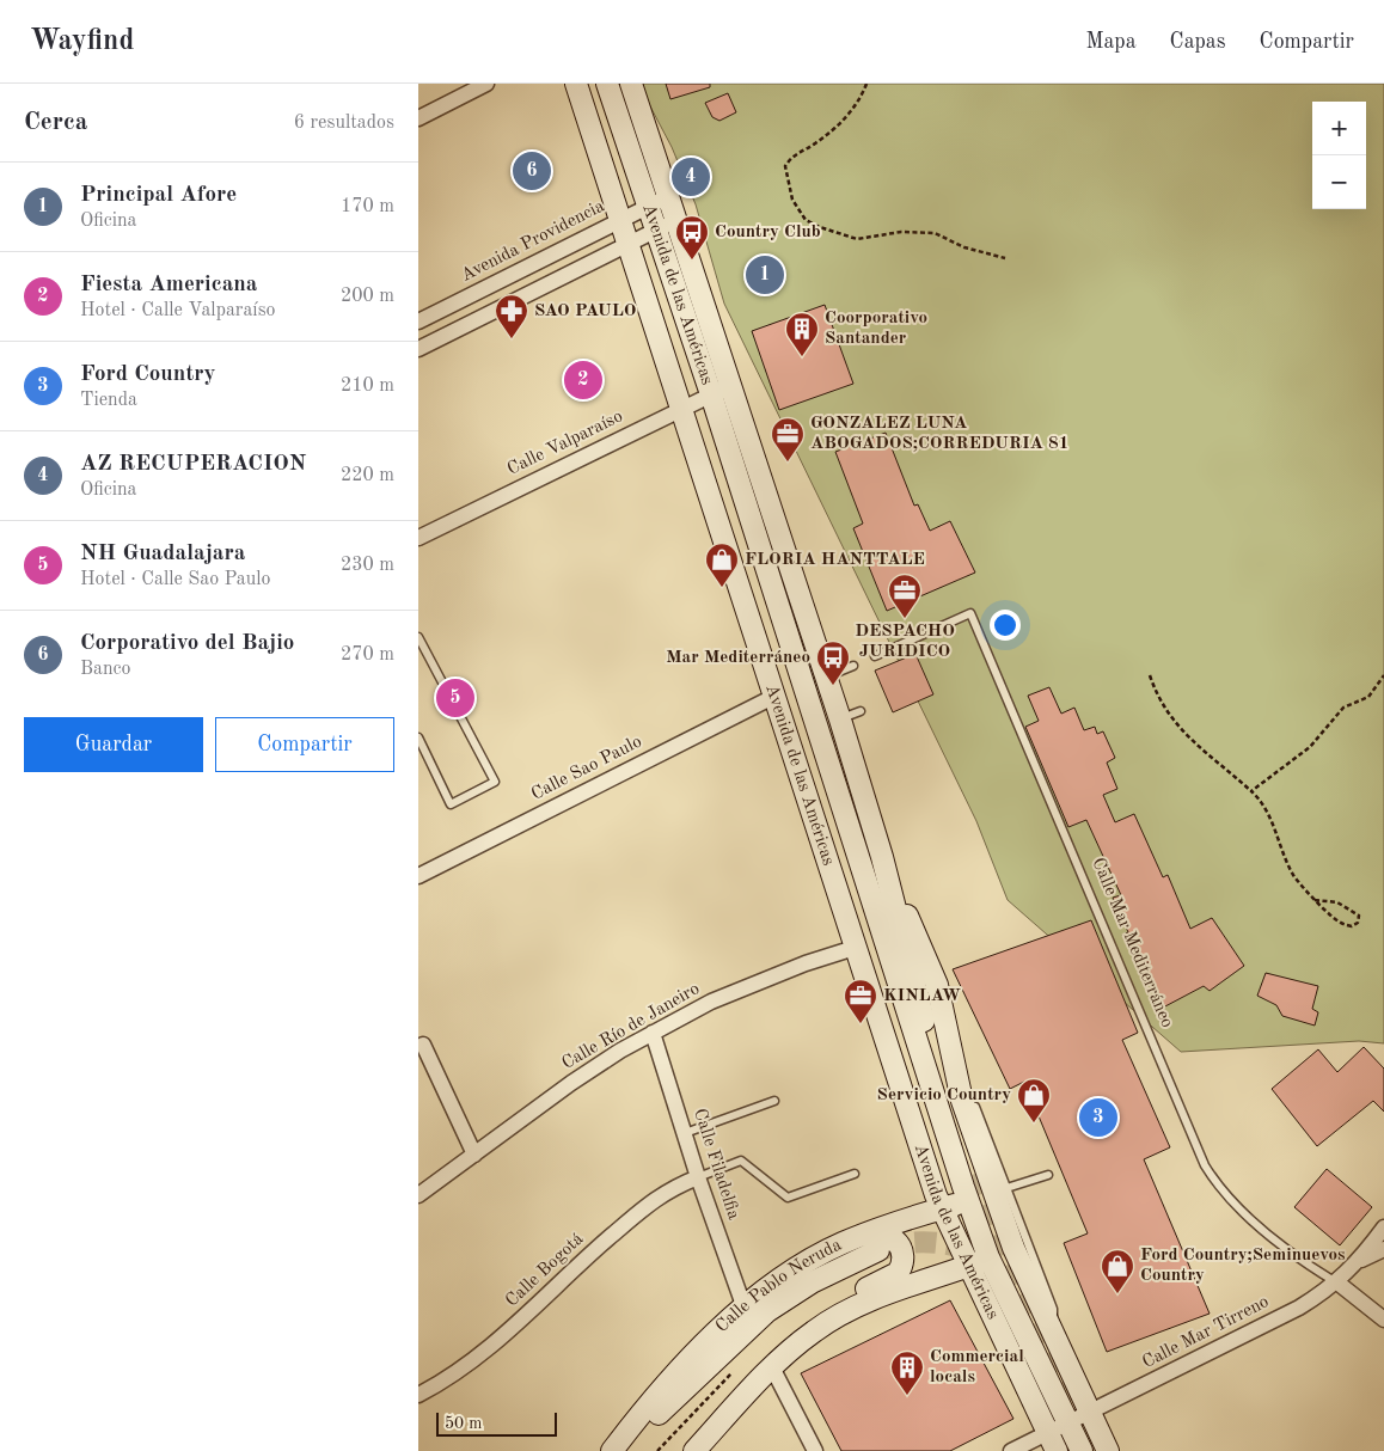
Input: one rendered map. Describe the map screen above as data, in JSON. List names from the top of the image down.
{
  "streets": {
    "main road": ["Avenida de las Américas", "Calle Pablo Neruda"],
    "street": [
      "Avenida Providencia",
      "Calle Valparaíso",
      "Calle Sao Paulo",
      "Calle Mar Mediterráneo",
      "Calle Río de Janeiro",
      "Calle Filadelfia",
      "Calle Bogotá",
      "Calle Mar Tirreno"
    ]
  },
  "crossings": [
    ["Avenida Providencia", "Avenida de las Américas"],
    ["Avenida de las Américas", "Calle Valparaíso"],
    ["Avenida de las Américas", "Calle Sao Paulo"],
    ["Avenida de las Américas", "Calle Río de Janeiro"],
    ["Avenida de las Américas", "Calle Pablo Neruda"],
    ["Avenida de las Américas", "Calle Mar Tirreno"],
    ["Calle Mar Mediterráneo", "Calle Mar Tirreno"],
    ["Calle Río de Janeiro", "Calle Filadelfia"],
    ["Calle Filadelfia", "Calle Bogotá"],
    ["Calle Filadelfia", "Calle Pablo Neruda"]
  ],
  "places": {
    "bus stop": ["Country Club", "Mar Mediterráneo"],
    "pharmacy": ["SAO PAULO"],
    "building": ["Coorporativo Santander", "Commercial locals"],
    "office": ["GONZALEZ LUNA ABOGADOS;CORREDURIA 81", "DESPACHO JURIDICO", "KINLAW"],
    "shop": ["FLORIA HANTTALE", "Servicio Country", "Ford Country;Seminuevos Country"]
  },
  "scale_bar": "50 m",
  "page": {
    "header": "Wayfind",
    "nav": ["Mapa", "Capas", "Compartir"],
    "heading": ["Cerca", "6 resultados"],
    "map_buttons": ["+", "−"],
    "pins": [
      "6",
      "4",
      "1",
      "2",
      "5",
      "3"
    ],
    "list": [
      {
        "mark": "1",
        "name": "Principal Afore",
        "note": "Oficina",
        "value": "170 m"
      },
      {
        "mark": "2",
        "name": "Fiesta Americana",
        "note": "Hotel · Calle Valparaíso",
        "value": "200 m"
      },
      {
        "mark": "3",
        "name": "Ford Country",
        "note": "Tienda",
        "value": "210 m"
      },
      {
        "mark": "4",
        "name": "AZ RECUPERACION",
        "note": "Oficina",
        "value": "220 m"
      },
      {
        "mark": "5",
        "name": "NH Guadalajara",
        "note": "Hotel · Calle Sao Paulo",
        "value": "230 m"
      },
      {
        "mark": "6",
        "name": "Corporativo del Bajio",
        "note": "Banco",
        "value": "270 m"
      }
    ],
    "buttons": ["Guardar", "Compartir"],
    "scale": "50 m"
  }
}
